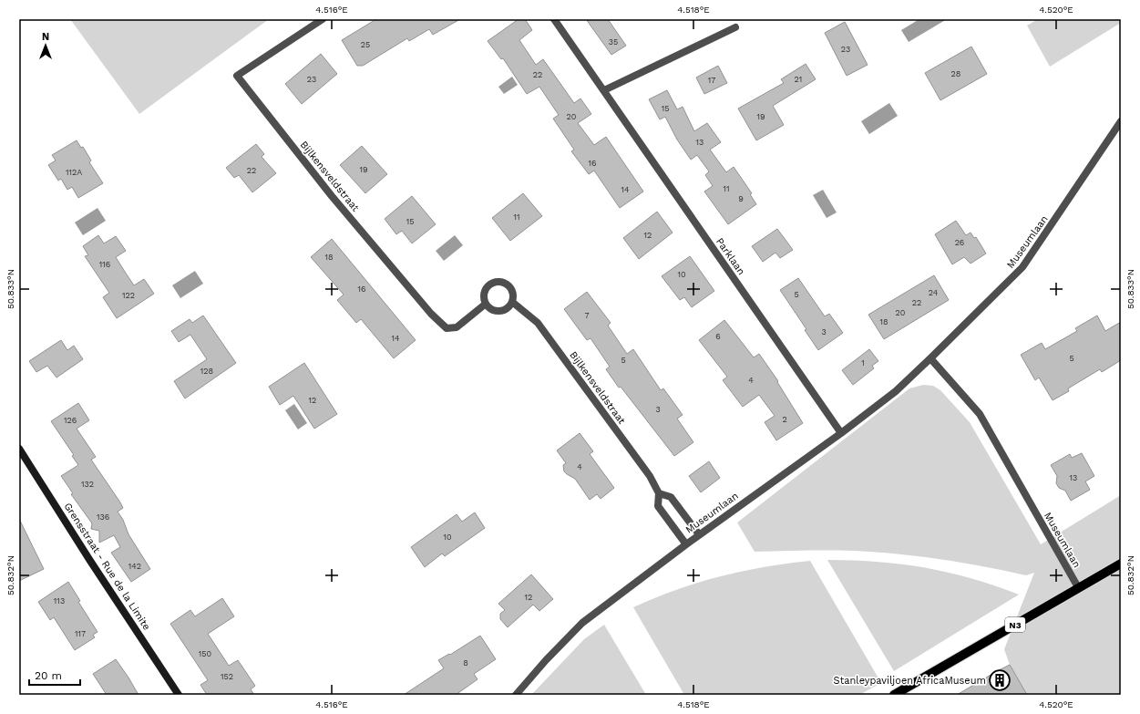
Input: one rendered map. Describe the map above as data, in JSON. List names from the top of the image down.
{
  "streets": {
    "main road": ["N3"],
    "street": [
      "Bijlkensveldstraat",
      "Museumlaan",
      "Parklaan",
      "Grensstraat - Rue de la Limite"
    ]
  },
  "crossings": [
    ["Bijlkensveldstraat", "Museumlaan"],
    ["Museumlaan", "Parklaan"],
    ["Museumlaan", "N3"]
  ],
  "places": {
    "building": ["Stanleypaviljoen AfricaMuseum"]
  },
  "house_numbers": [
    "35",
    "25",
    "23",
    "28",
    "22",
    "23",
    "21",
    "17",
    "15",
    "20",
    "19",
    "13",
    "16",
    "19",
    "22",
    "112A",
    "11",
    "14",
    "9",
    "11",
    "15",
    "12",
    "26",
    "18",
    "116",
    "10",
    "16",
    "24",
    "5",
    "122",
    "22",
    "20",
    "7",
    "18",
    "3",
    "6",
    "14",
    "5",
    "5",
    "1",
    "128",
    "4",
    "12",
    "3",
    "2",
    "126",
    "4",
    "13",
    "132",
    "136",
    "10",
    "142",
    "12",
    "113",
    "117",
    "150",
    "8",
    "152"
  ],
  "scale_bar": "20 m",
  "north": "top",
  "coordinates": [
    "4.516°E",
    "4.518°E",
    "4.520°E",
    "50.833°N",
    "50.832°N"
  ]
}
